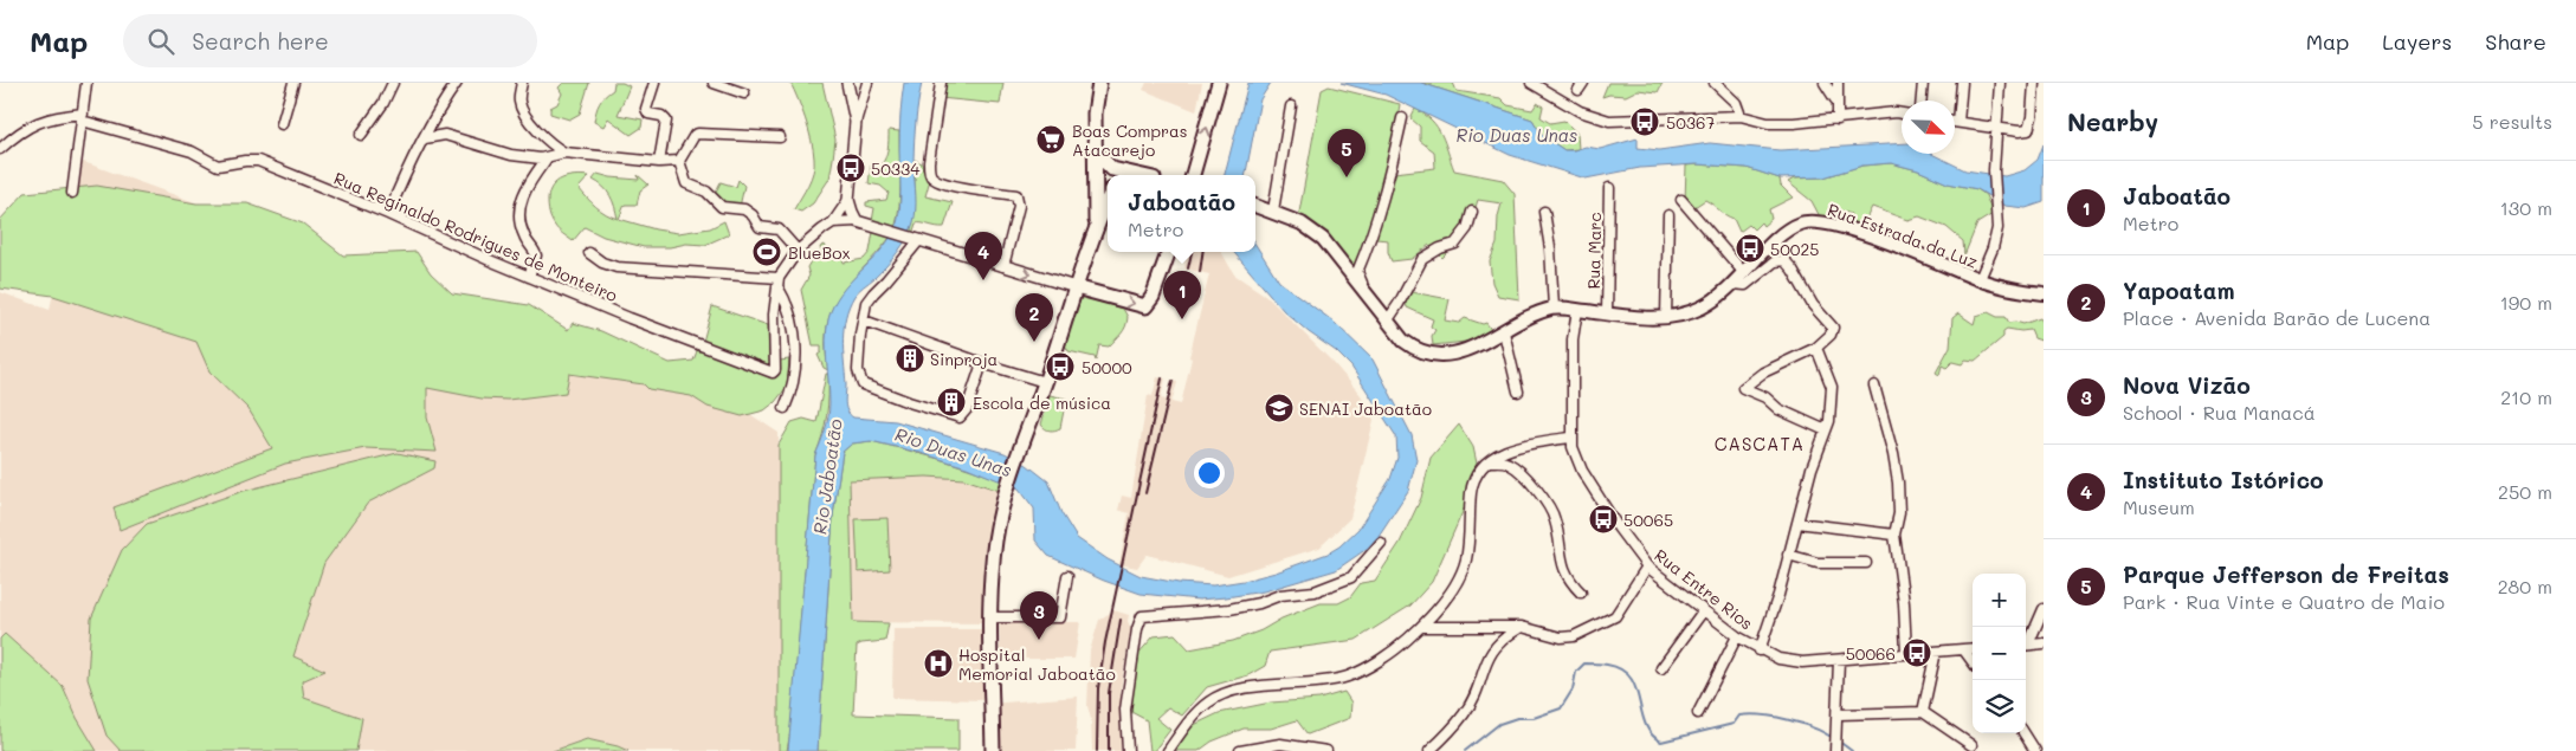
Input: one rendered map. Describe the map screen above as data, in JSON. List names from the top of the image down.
{
  "streets": {
    "main road": ["Rua Estrada da Luz"],
    "street": ["Rua Reginaldo Rodrigues de Monteiro", "Rua Marc", "Rua Entre Rios"]
  },
  "crossings": [
    ["Rua Estrada da Luz", "Rua Marc"],
    ["Rua Estrada da Luz", "Rua Entre Rios"]
  ],
  "districts": ["CASCATA"],
  "water": ["Rio Duas Unas", "Rio Jaboatão"],
  "places": {
    "bus stop": [
      "50367",
      "50334",
      "50025",
      "50000",
      "50065",
      "50066"
    ],
    "supermarket": ["Boas Compras Atacarejo"],
    "sports": ["BlueBox"],
    "building": ["Sinproja", "Escola de música"],
    "school or university": ["SENAI Jaboatão"],
    "hospital": ["Hospital Memorial Jaboatão"]
  },
  "north": "bottom right",
  "page": {
    "header": "Map",
    "search": "Search here",
    "nav": ["Map", "Layers", "Share"],
    "heading": ["Nearby", "5 results"],
    "pins": [
      "5",
      "4",
      "1",
      "2",
      "3"
    ],
    "list": [
      {
        "mark": "1",
        "name": "Jaboatão",
        "note": "Metro",
        "value": "130 m"
      },
      {
        "mark": "2",
        "name": "Yapoatam",
        "note": "Place · Avenida Barão de Lucena",
        "value": "190 m"
      },
      {
        "mark": "3",
        "name": "Nova Vizão",
        "note": "School · Rua Manacá",
        "value": "210 m"
      },
      {
        "mark": "4",
        "name": "Instituto Istórico",
        "note": "Museum",
        "value": "250 m"
      },
      {
        "mark": "5",
        "name": "Parque Jefferson de Freitas",
        "note": "Park · Rua Vinte e Quatro de Maio",
        "value": "280 m"
      }
    ],
    "popup": ["Jaboatão", "Metro"],
    "map_buttons": ["+", "−"]
  }
}
